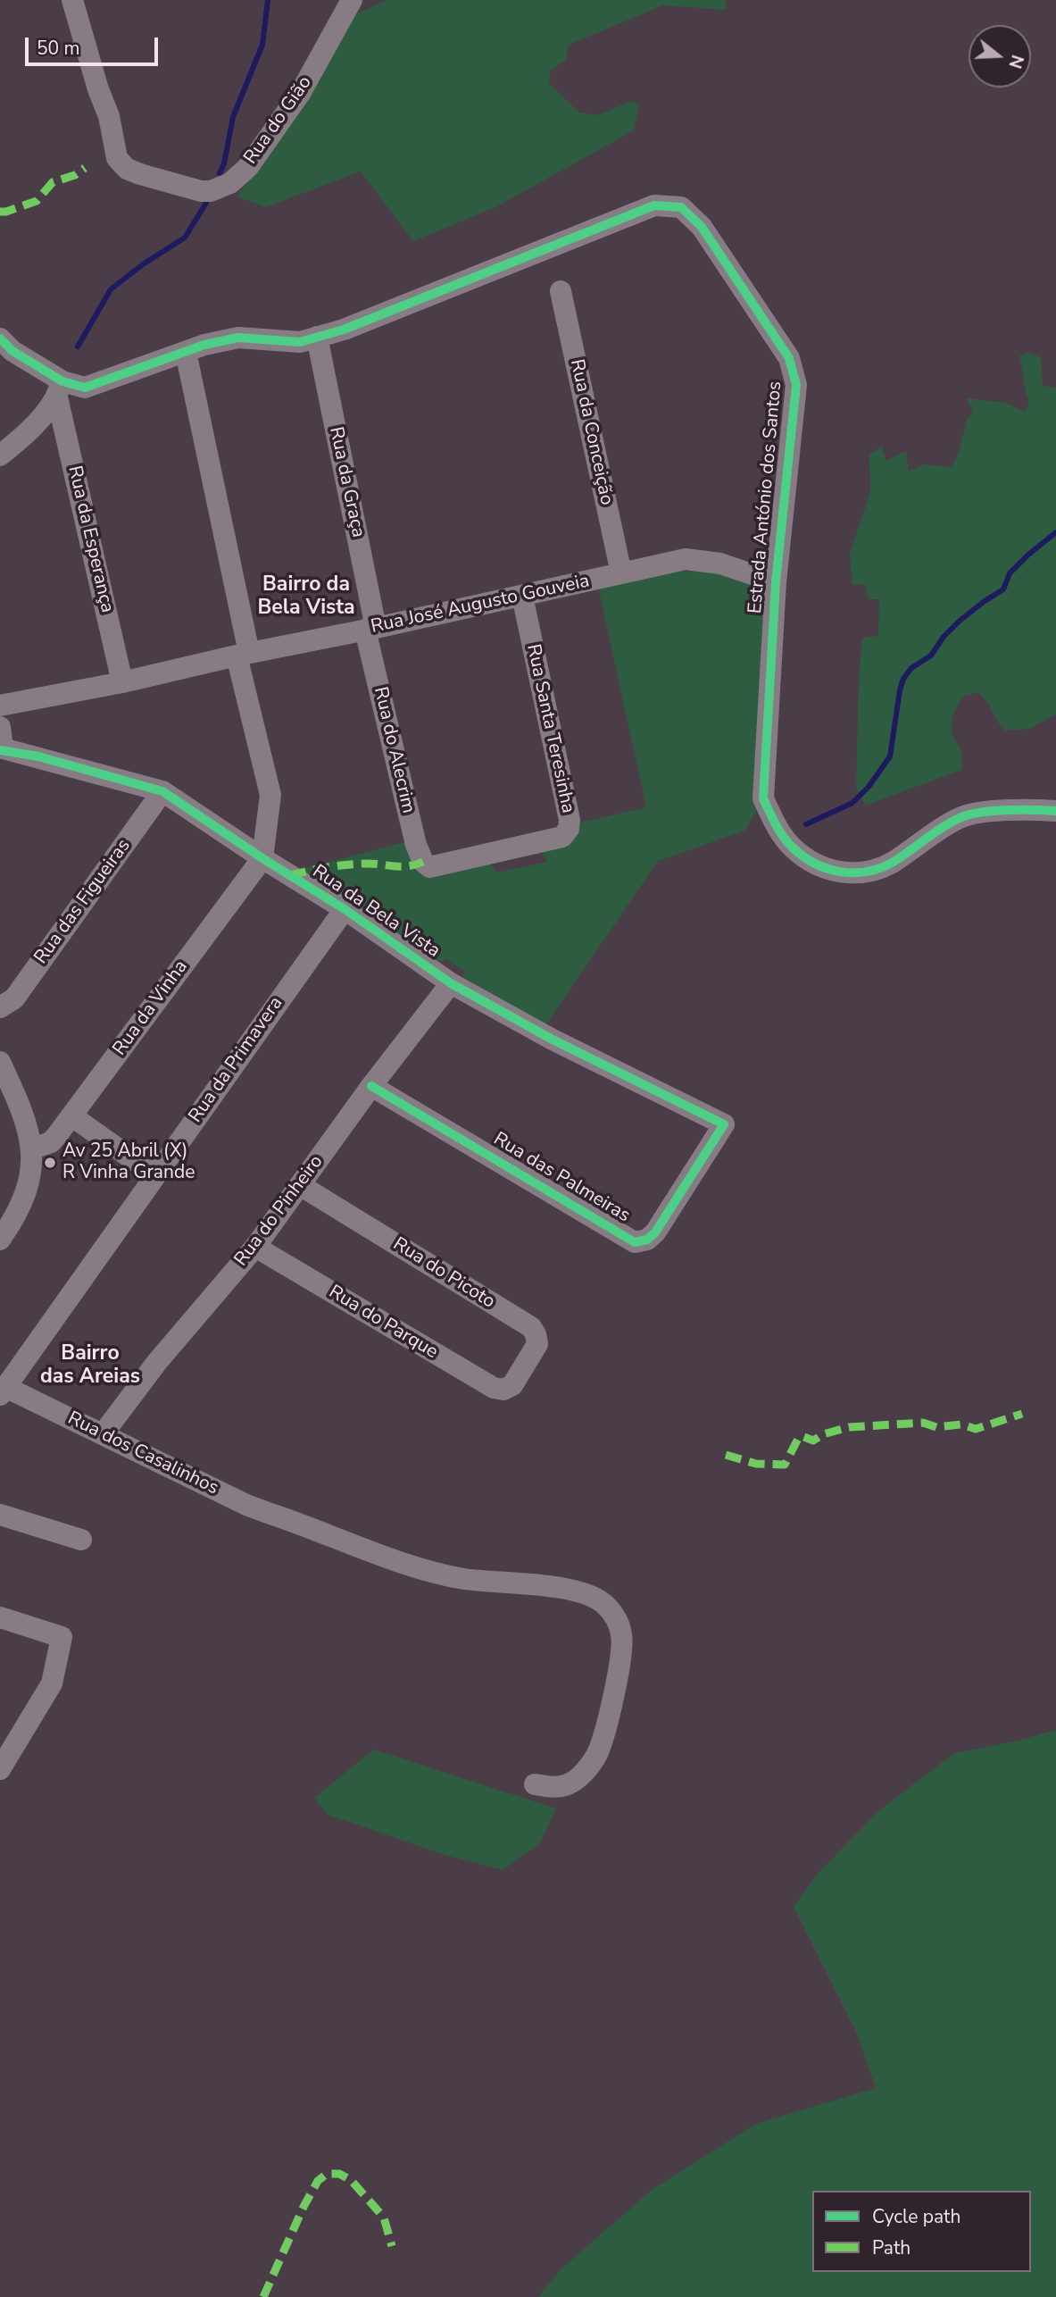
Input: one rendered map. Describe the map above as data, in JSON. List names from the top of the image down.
{
  "streets": {
    "street": [
      "Rua do Gião",
      "Rua da Conceição",
      "Rua da Graça",
      "Estrada António dos Santos",
      "Rua da Esperança",
      "Rua José Augusto Gouveia",
      "Rua Santa Teresinha",
      "Rua do Alecrim",
      "Rua das Figueiras",
      "Rua da Bela Vista",
      "Rua da Vinha",
      "Rua da Primavera",
      "Rua das Palmeiras",
      "Rua do Pinheiro",
      "Rua do Picoto",
      "Rua do Parque",
      "Rua dos Casalinhos"
    ]
  },
  "crossings": [
    ["Rua da Conceição", "Rua José Augusto Gouveia"],
    ["Rua da Graça", "Estrada António dos Santos"],
    ["Rua da Graça", "Rua José Augusto Gouveia"],
    ["Rua da Graça", "Rua do Alecrim"],
    ["Estrada António dos Santos", "Rua da Esperança"],
    ["Estrada António dos Santos", "Rua José Augusto Gouveia"],
    ["Rua da Esperança", "Rua José Augusto Gouveia"],
    ["Rua José Augusto Gouveia", "Rua Santa Teresinha"],
    ["Rua José Augusto Gouveia", "Rua do Alecrim"],
    ["Rua Santa Teresinha", "Rua do Alecrim"],
    ["Rua das Figueiras", "Rua da Bela Vista"],
    ["Rua da Bela Vista", "Rua da Vinha"],
    ["Rua da Bela Vista", "Rua da Primavera"],
    ["Rua da Bela Vista", "Rua das Palmeiras"],
    ["Rua da Bela Vista", "Rua do Pinheiro"],
    ["Rua da Primavera", "Rua dos Casalinhos"],
    ["Rua das Palmeiras", "Rua do Pinheiro"],
    ["Rua do Pinheiro", "Rua do Picoto"],
    ["Rua do Pinheiro", "Rua do Parque"],
    ["Rua do Pinheiro", "Rua dos Casalinhos"],
    ["Rua do Picoto", "Rua do Parque"]
  ],
  "districts": ["Bairro da Bela Vista", "Bairro das Areias"],
  "places": ["Av 25 Abril (X) R Vinha Grande"],
  "legend": ["Cycle path", "Path"],
  "scale_bar": "50 m",
  "north": "right"
}
